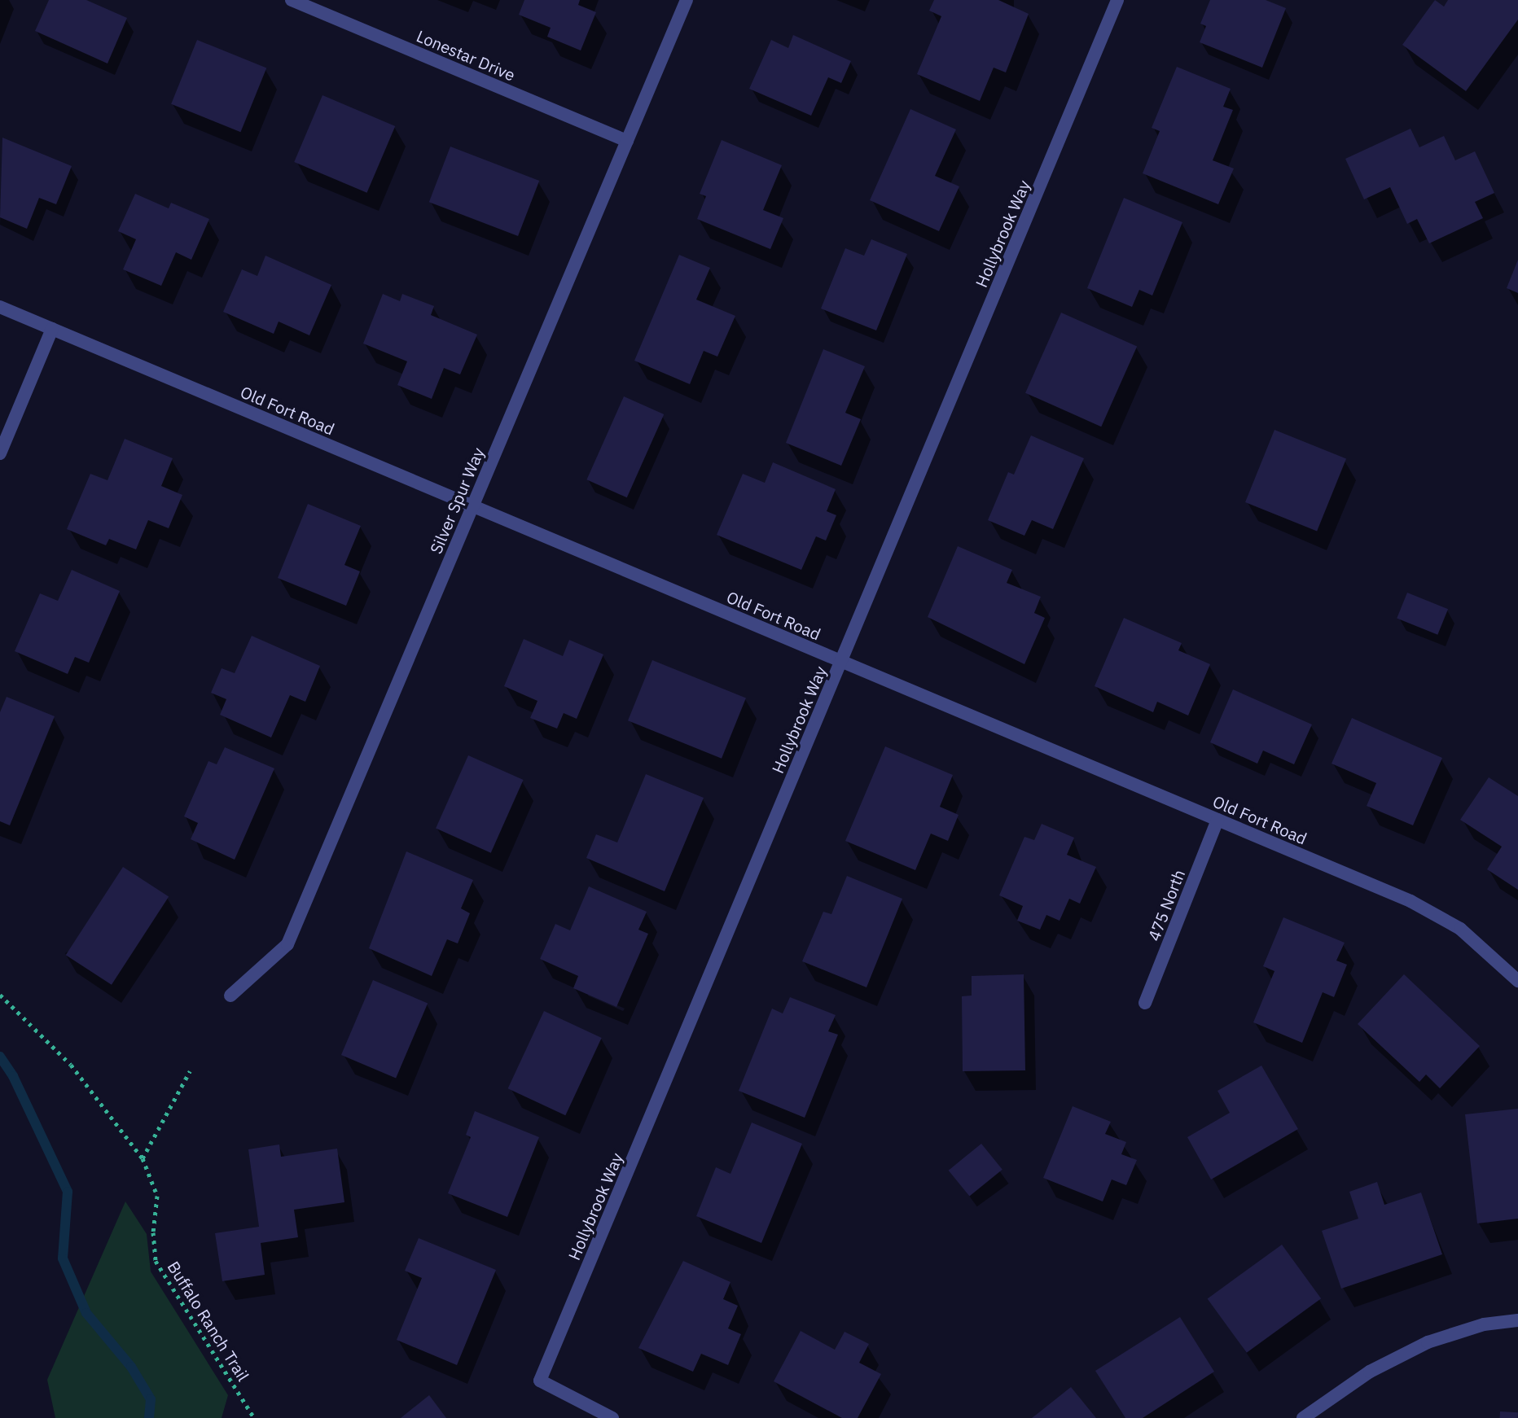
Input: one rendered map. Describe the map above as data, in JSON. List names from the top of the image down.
{
  "streets": {
    "street": [
      "Lonestar Drive",
      "Hollybrook Way",
      "Old Fort Road",
      "Silver Spur Way",
      "475 North"
    ],
    "path": ["Buffalo Ranch Trail"]
  },
  "crossings": [
    ["Lonestar Drive", "Silver Spur Way"],
    ["Hollybrook Way", "Old Fort Road"],
    ["Old Fort Road", "Silver Spur Way"],
    ["Old Fort Road", "475 North"]
  ]
}
